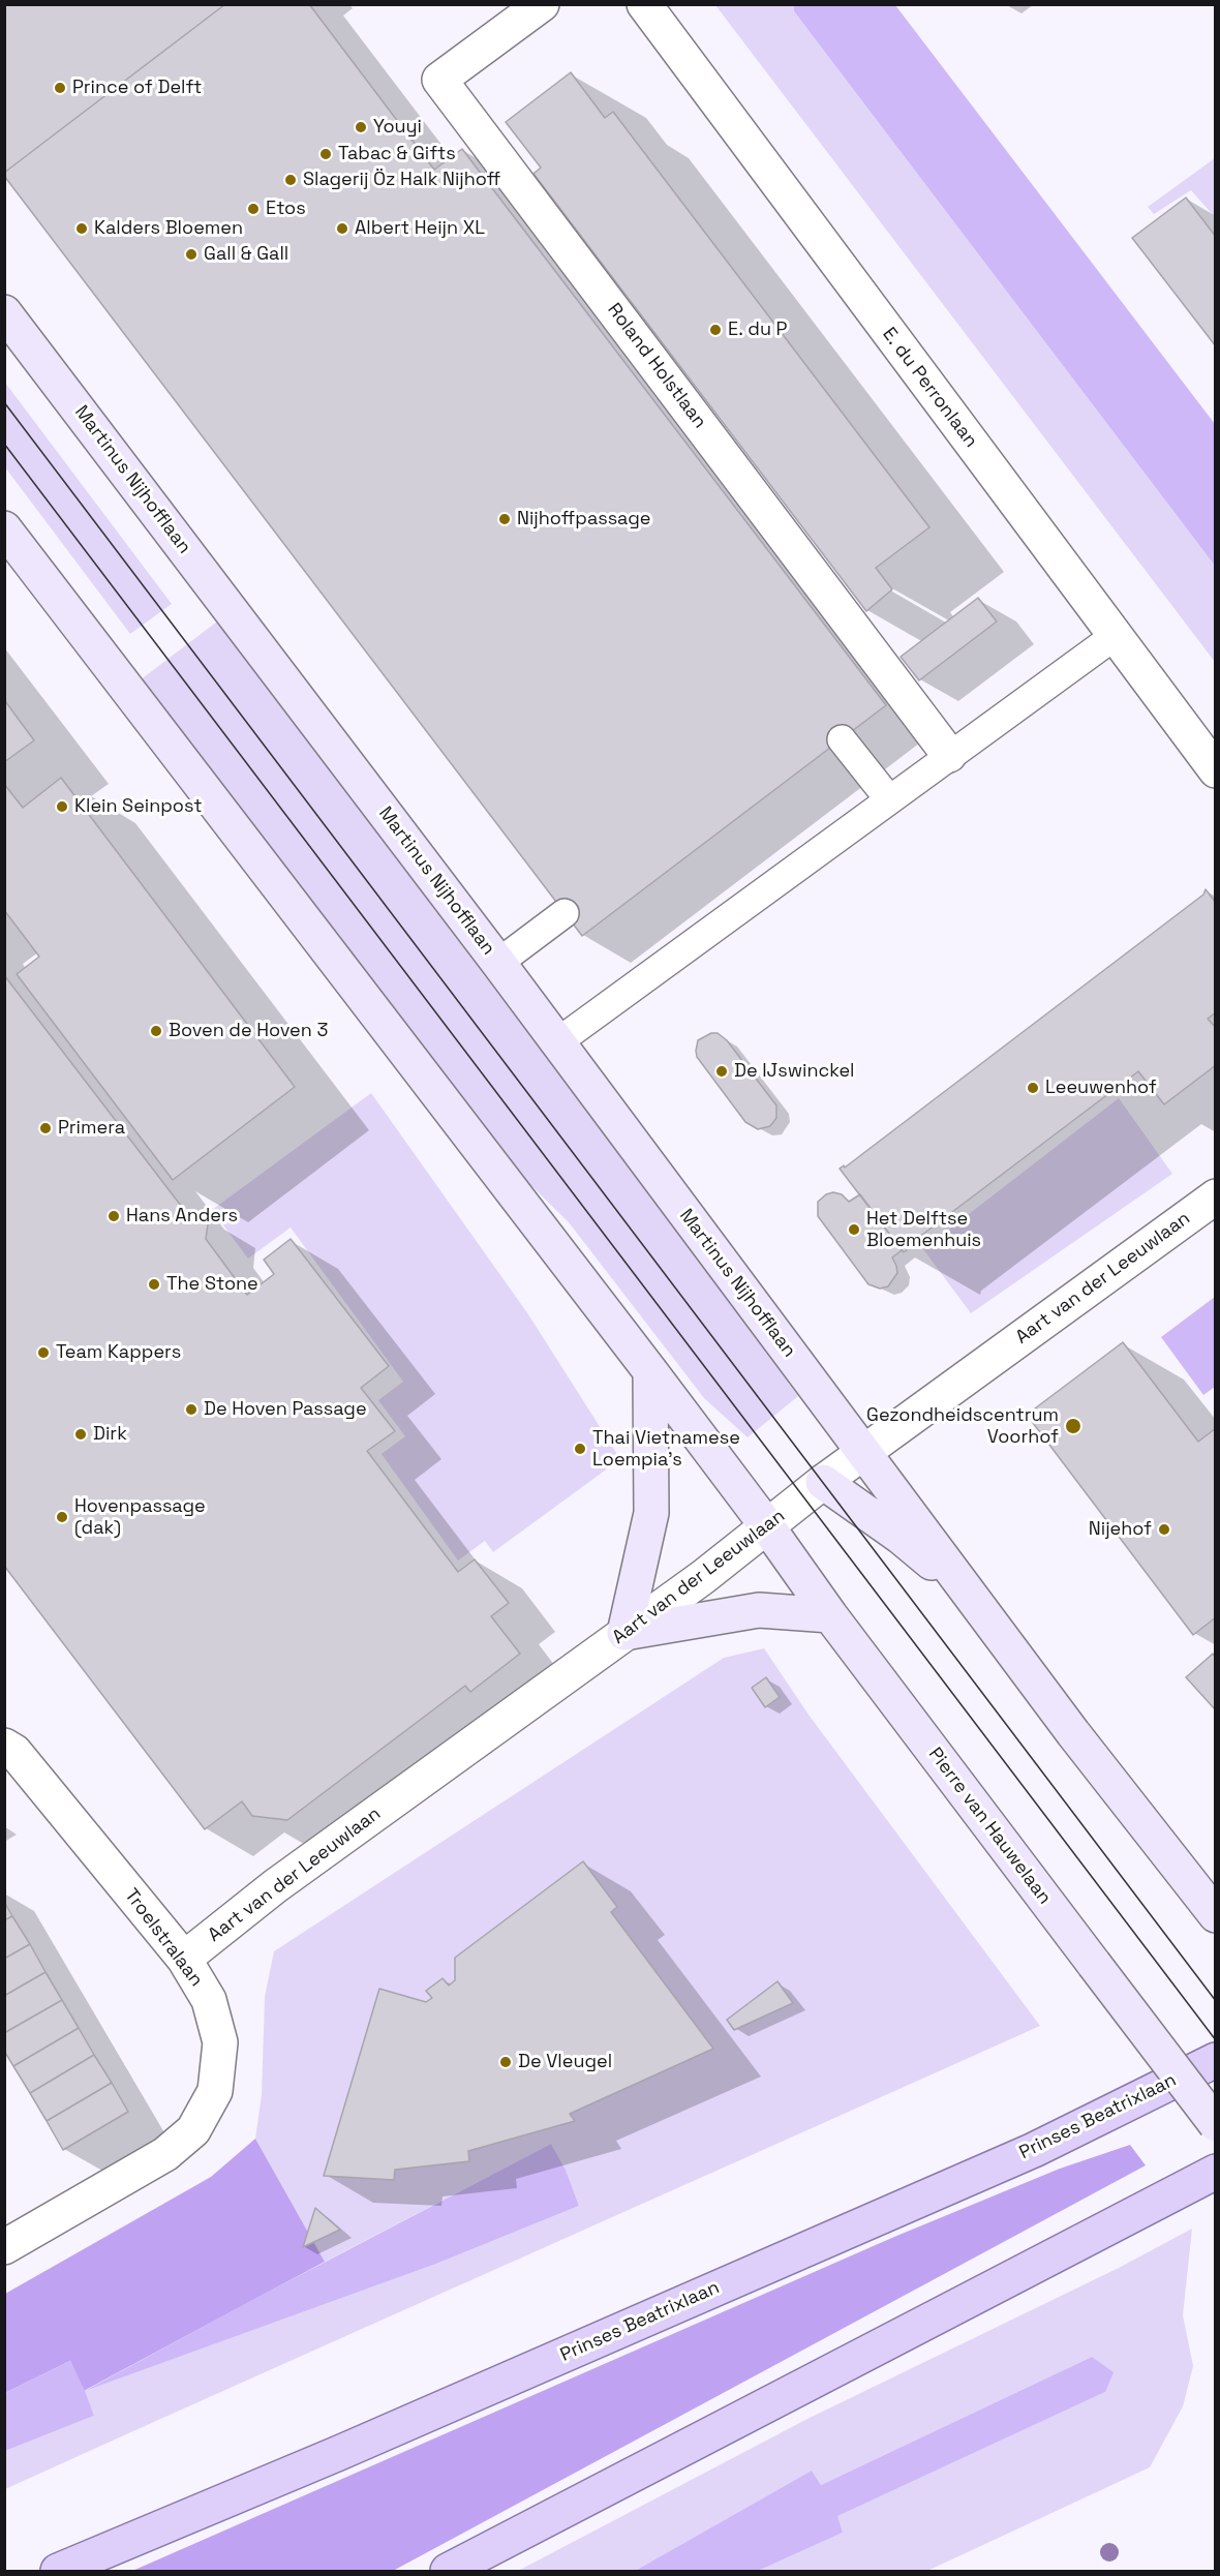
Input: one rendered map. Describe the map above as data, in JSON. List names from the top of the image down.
{
  "streets": {
    "main road": ["Prinses Beatrixlaan"],
    "street": [
      "Roland Holstlaan",
      "E. du Perronlaan",
      "Martinus Nijhofflaan",
      "Aart van der Leeuwlaan",
      "Pierre van Hauwelaan",
      "Troelstralaan"
    ]
  },
  "crossings": [
    ["Martinus Nijhofflaan", "Aart van der Leeuwlaan"],
    ["Aart van der Leeuwlaan", "Pierre van Hauwelaan"],
    ["Aart van der Leeuwlaan", "Troelstralaan"]
  ],
  "places": [
    "Prince of Delft",
    "Youyi",
    "Tabac & Gifts",
    "Slagerij Öz Halk Nijhoff",
    "Etos",
    "Kalders Bloemen",
    "Albert Heijn XL",
    "Gall & Gall",
    "E. du P",
    "Nijhoffpassage",
    "Klein Seinpost",
    "Boven de Hoven 3",
    "De IJswinckel",
    "Leeuwenhof",
    "Primera",
    "Hans Anders",
    "Het Delftse Bloemenhuis",
    "The Stone",
    "Team Kappers",
    "De Hoven Passage",
    "Gezondheidscentrum Voorhof",
    "Dirk",
    "Thai Vietnamese Loempia's",
    "Hovenpassage (dak)",
    "Nijehof",
    "De Vleugel"
  ]
}
